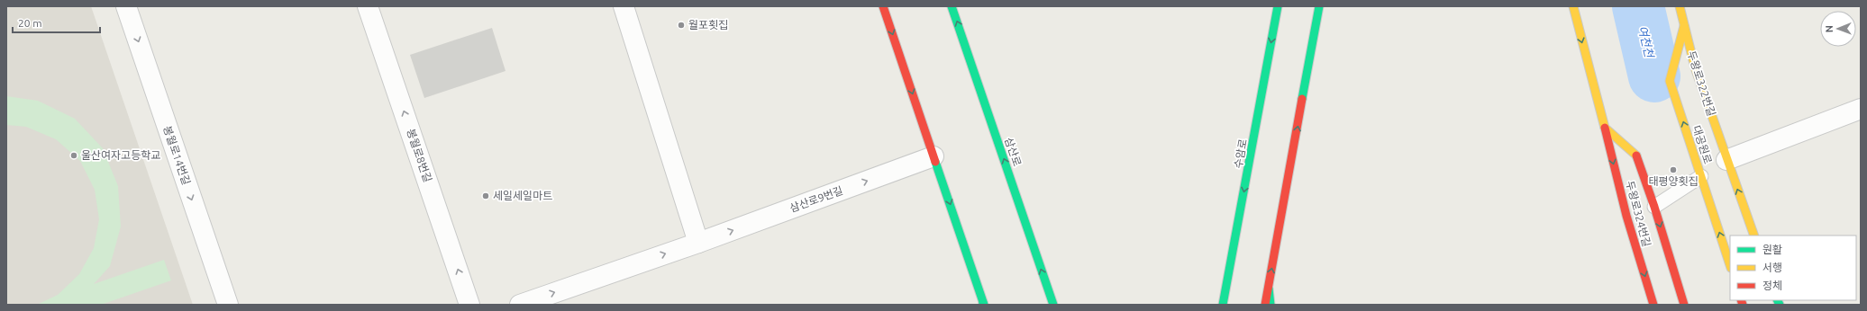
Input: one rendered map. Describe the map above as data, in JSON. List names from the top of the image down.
{
  "streets": {
    "main road": [
      "두왕로322번길",
      "대공원로",
      "삼산로",
      "수암로",
      "두왕로324번길"
    ],
    "street": ["봉월로14번길", "봉월로8번길", "삼산로9번길"]
  },
  "crossings": [
    ["두왕로322번길", "대공원로"]
  ],
  "one_way": ["봉월로14번길", "봉월로8번길", "삼산로9번길"],
  "water": ["여천천"],
  "places": [
    "월포횟집",
    "울산여자고등학교",
    "태평양횟집",
    "세일세일마트"
  ],
  "legend": ["원활", "서행", "정체"],
  "scale_bar": "20 m",
  "north": "left"
}
